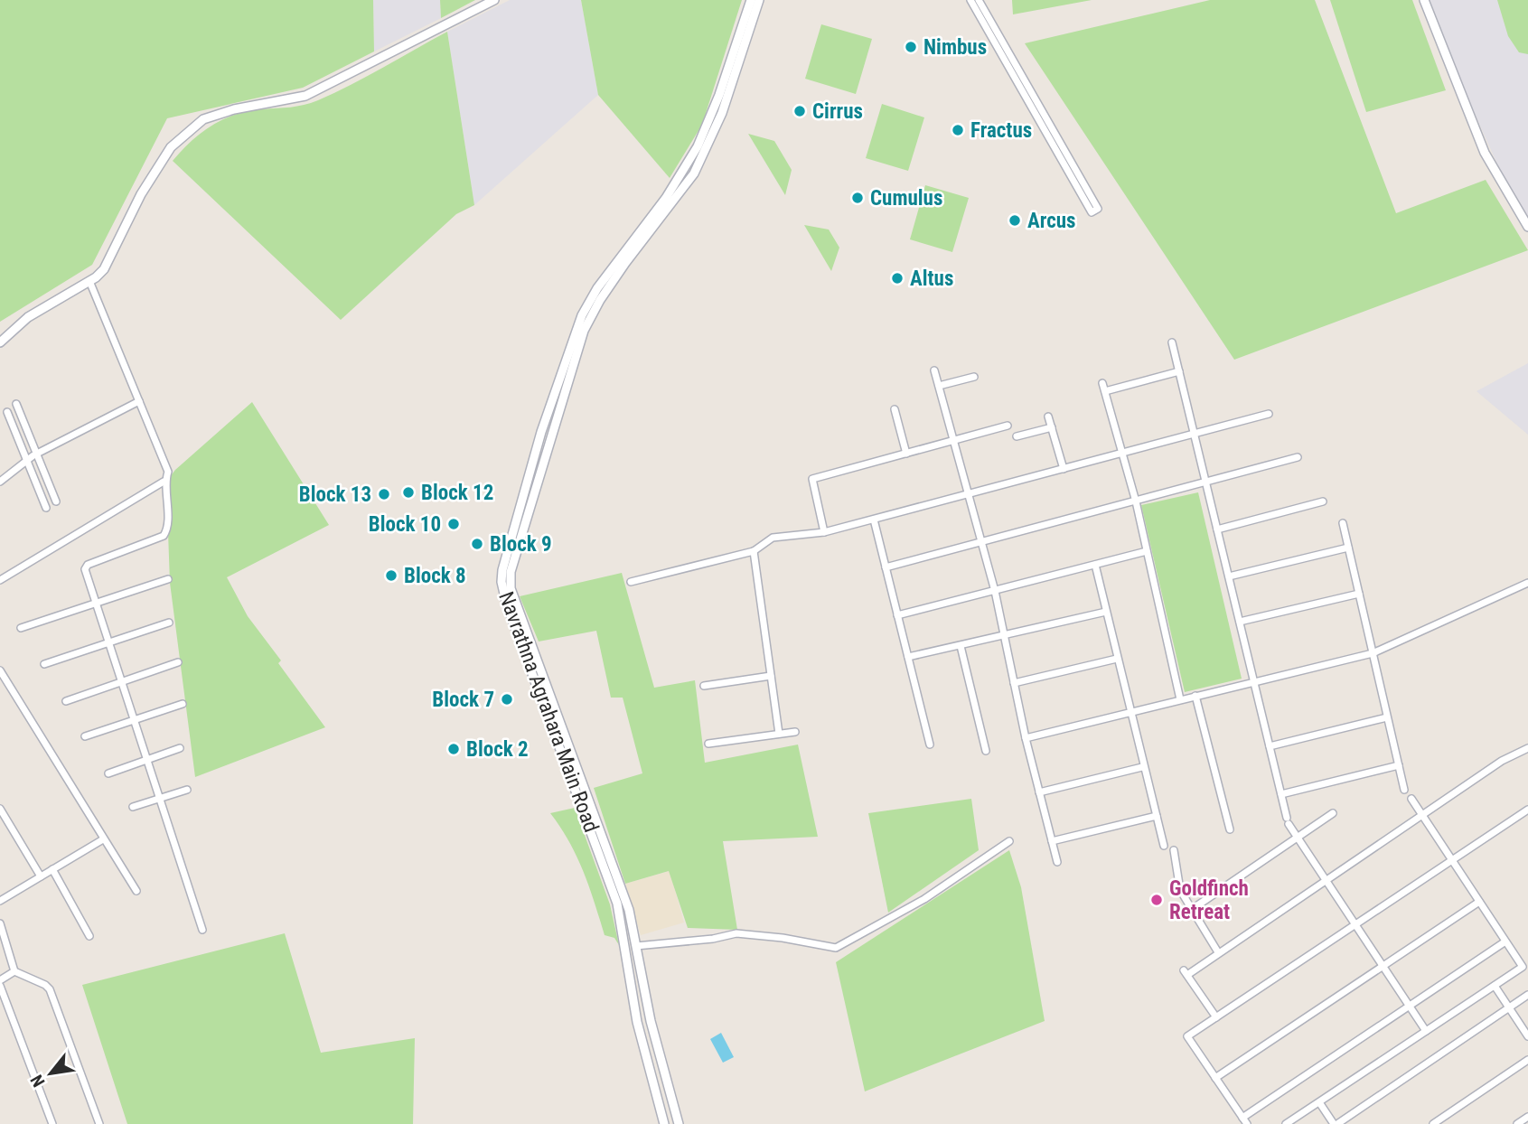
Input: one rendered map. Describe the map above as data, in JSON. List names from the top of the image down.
{
  "streets": {
    "street": ["Navrathna Agrahara Main Road"]
  },
  "places": [
    "Nimbus",
    "Cirrus",
    "Fractus",
    "Cumulus",
    "Arcus",
    "Altus",
    "Block 12",
    "Block 13",
    "Block 10",
    "Block 9",
    "Block 8",
    "Block 7",
    "Block 2",
    "Goldfinch Retreat"
  ],
  "north": "bottom left"
}
